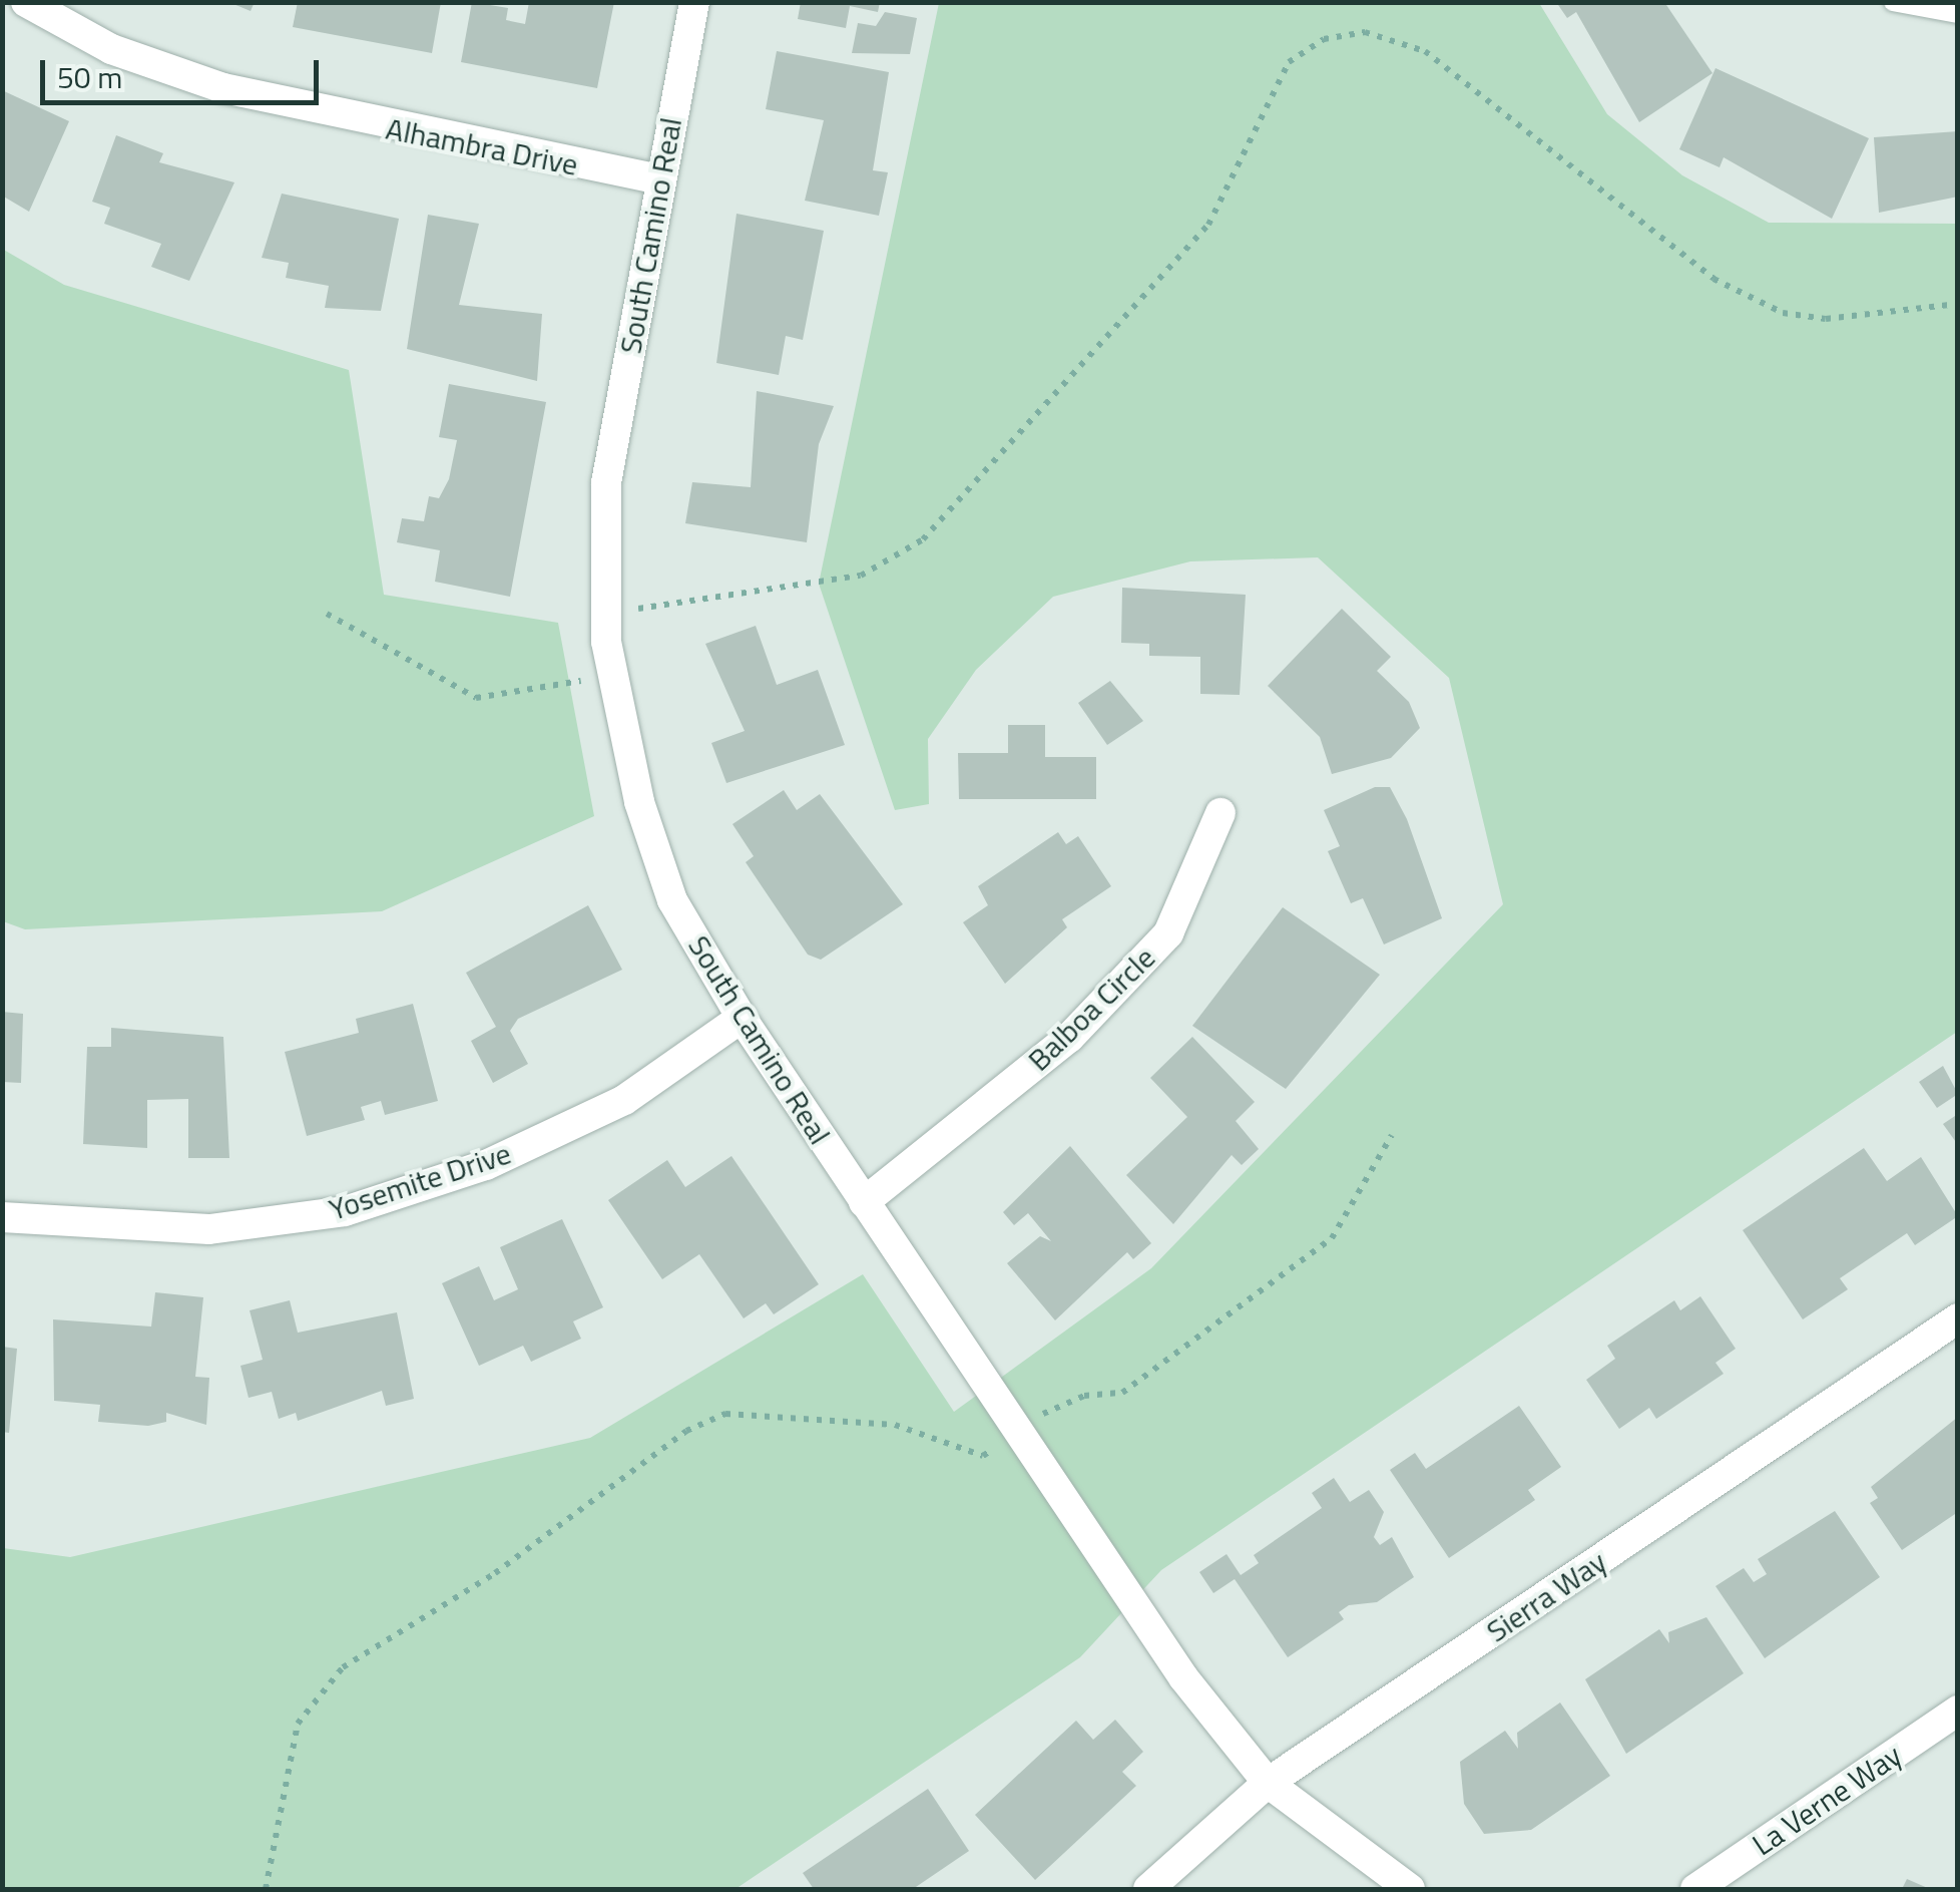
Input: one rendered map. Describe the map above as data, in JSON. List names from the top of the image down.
{
  "streets": {
    "street": [
      "Alhambra Drive",
      "South Camino Real",
      "Balboa Circle",
      "Yosemite Drive",
      "Sierra Way",
      "La Verne Way"
    ]
  },
  "crossings": [
    ["Alhambra Drive", "South Camino Real"],
    ["South Camino Real", "Balboa Circle"],
    ["South Camino Real", "Yosemite Drive"],
    ["South Camino Real", "Sierra Way"]
  ],
  "scale_bar": "50 m"
}
